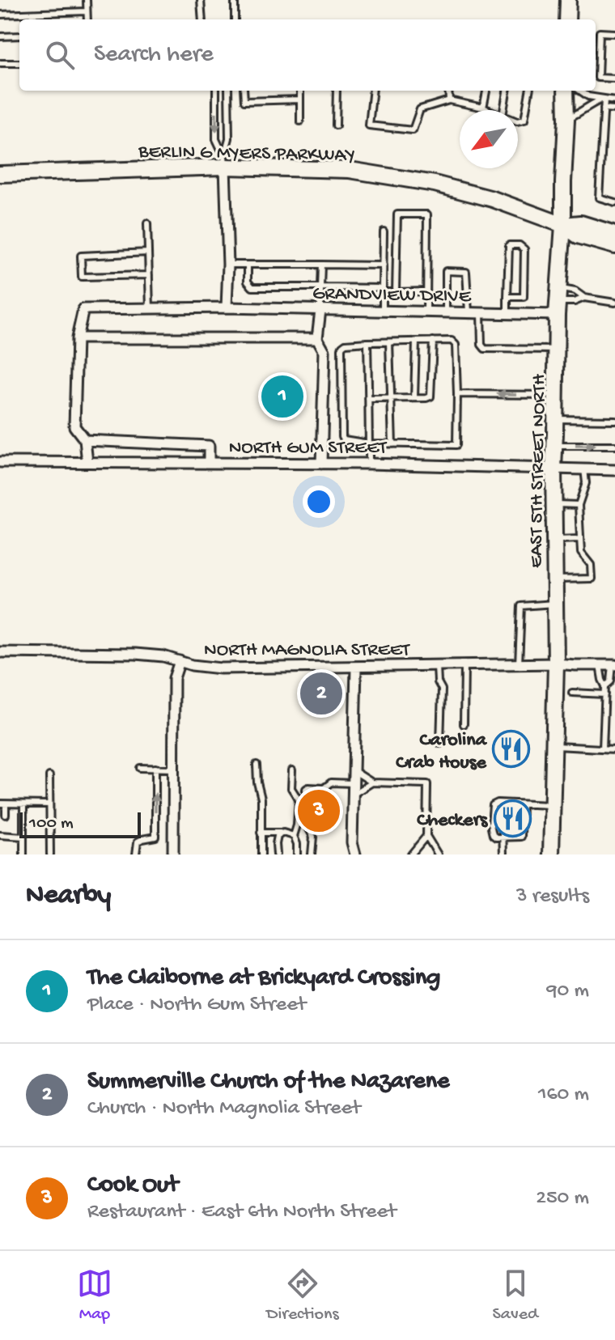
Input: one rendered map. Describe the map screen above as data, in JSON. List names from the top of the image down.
{
  "streets": {
    "main road": ["BERLIN G MYERS PARKWAY", "EAST 5TH STREET NORTH"],
    "street": ["GRANDVIEW DRIVE", "NORTH GUM STREET", "NORTH MAGNOLIA STREET"]
  },
  "crossings": [
    ["BERLIN G MYERS PARKWAY", "EAST 5TH STREET NORTH"],
    ["GRANDVIEW DRIVE", "EAST 5TH STREET NORTH"],
    ["NORTH GUM STREET", "EAST 5TH STREET NORTH"],
    ["EAST 5TH STREET NORTH", "NORTH MAGNOLIA STREET"]
  ],
  "places": {
    "restaurant": ["Carolina Crab House", "Checkers"]
  },
  "scale_bar": "100 m",
  "north": "bottom left",
  "page": {
    "search": "Search here",
    "pins": ["1", "2", "3"],
    "scale": "100 m",
    "heading": ["Nearby", "3 results"],
    "list": [
      {
        "mark": "1",
        "name": "The Claiborne at Brickyard Crossing",
        "note": "Place · North Gum Street",
        "value": "90 m"
      },
      {
        "mark": "2",
        "name": "Summerville Church of the Nazarene",
        "note": "Church · North Magnolia Street",
        "value": "160 m"
      },
      {
        "mark": "3",
        "name": "Cook Out",
        "note": "Restaurant · East 6th North Street",
        "value": "250 m"
      }
    ],
    "nav": ["Map", "Directions", "Saved"]
  }
}
